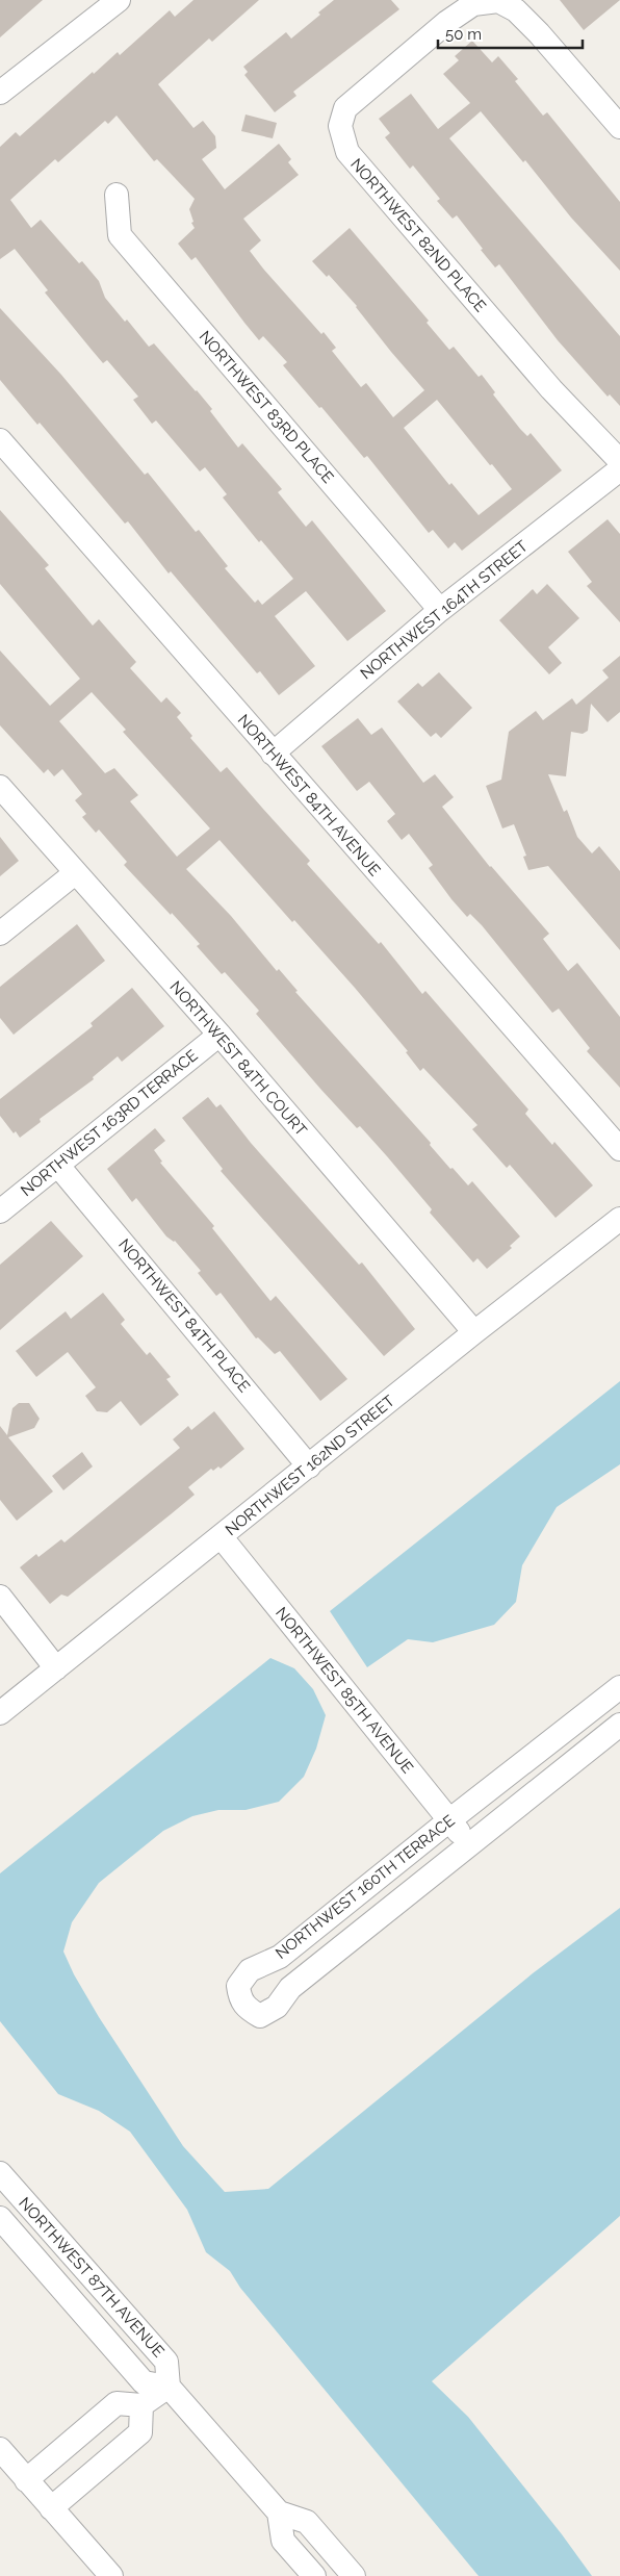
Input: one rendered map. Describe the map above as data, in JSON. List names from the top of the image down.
{
  "streets": {
    "street": [
      "NORTHWEST 82ND PLACE",
      "NORTHWEST 83RD PLACE",
      "NORTHWEST 164TH STREET",
      "NORTHWEST 84TH AVENUE",
      "NORTHWEST 84TH COURT",
      "NORTHWEST 163RD TERRACE",
      "NORTHWEST 84TH PLACE",
      "NORTHWEST 162ND STREET",
      "NORTHWEST 85TH AVENUE",
      "NORTHWEST 160TH TERRACE",
      "NORTHWEST 87TH AVENUE"
    ]
  },
  "crossings": [
    ["NORTHWEST 83RD PLACE", "NORTHWEST 164TH STREET"],
    ["NORTHWEST 164TH STREET", "NORTHWEST 84TH AVENUE"],
    ["NORTHWEST 84TH COURT", "NORTHWEST 163RD TERRACE"],
    ["NORTHWEST 84TH COURT", "NORTHWEST 162ND STREET"],
    ["NORTHWEST 163RD TERRACE", "NORTHWEST 84TH PLACE"],
    ["NORTHWEST 84TH PLACE", "NORTHWEST 162ND STREET"],
    ["NORTHWEST 162ND STREET", "NORTHWEST 85TH AVENUE"],
    ["NORTHWEST 85TH AVENUE", "NORTHWEST 160TH TERRACE"]
  ],
  "scale_bar": "50 m"
}
